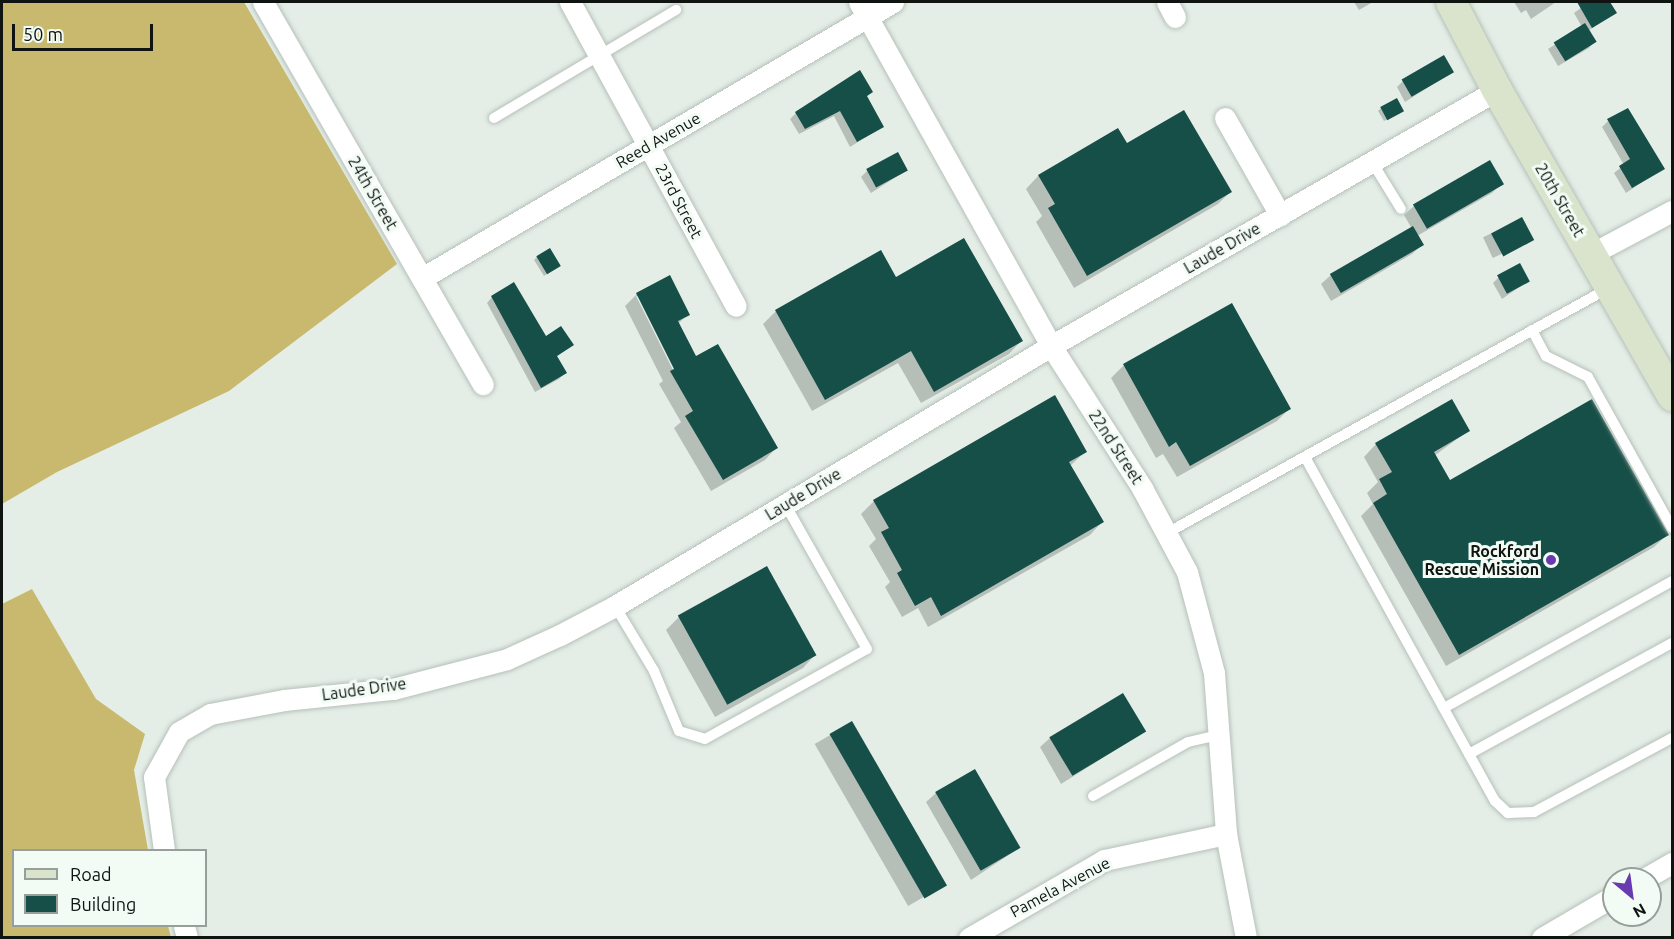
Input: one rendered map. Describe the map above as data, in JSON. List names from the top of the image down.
{
  "streets": {
    "street": [
      "Reed Avenue",
      "24th Street",
      "20th Street",
      "23rd Street",
      "Laude Drive",
      "22nd Street",
      "Pamela Avenue"
    ]
  },
  "crossings": [
    ["Reed Avenue", "24th Street"],
    ["Reed Avenue", "23rd Street"],
    ["Reed Avenue", "22nd Street"],
    ["20th Street", "Laude Drive"],
    ["Laude Drive", "22nd Street"],
    ["22nd Street", "Pamela Avenue"]
  ],
  "places": ["Rockford Rescue Mission"],
  "legend": ["Road", "Building"],
  "scale_bar": "50 m",
  "north": "bottom right"
}
